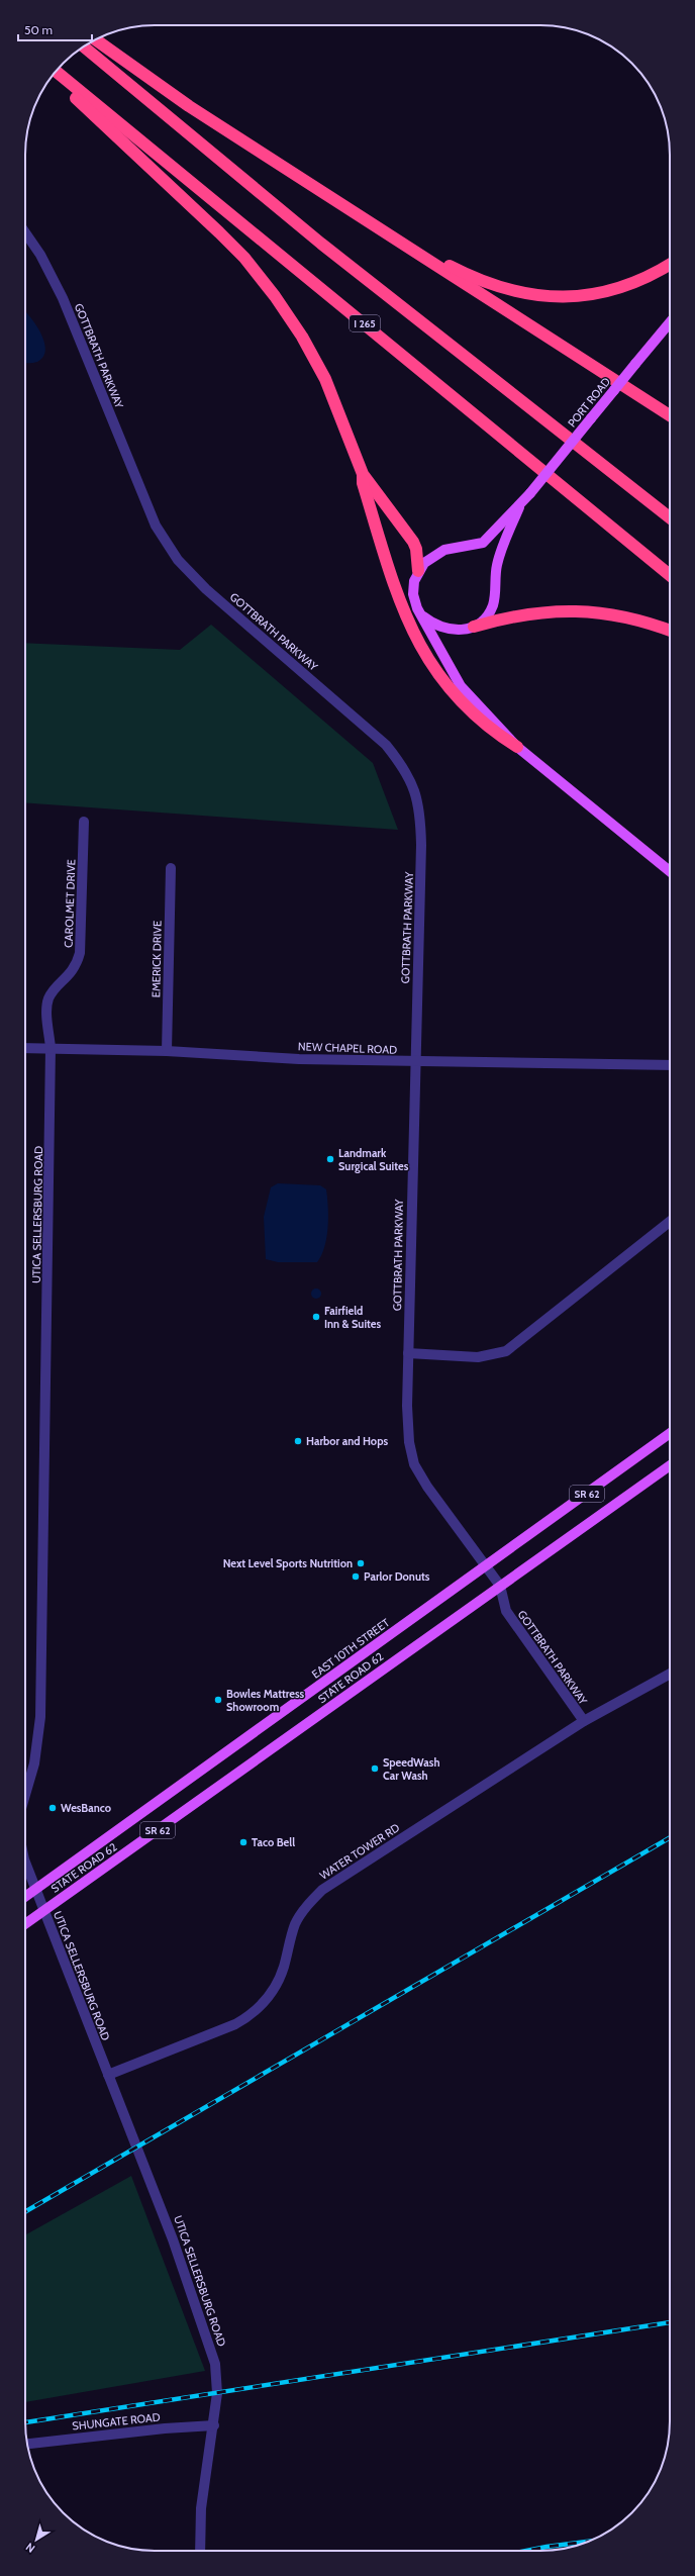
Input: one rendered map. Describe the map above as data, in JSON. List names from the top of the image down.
{
  "streets": {
    "highway": ["I 265"],
    "main road": [
      "PORT ROAD",
      "SR 62",
      "EAST 10TH STREET",
      "STATE ROAD 62"
    ],
    "street": [
      "GOTTBRATH PARKWAY",
      "CAROLMET DRIVE",
      "EMERICK DRIVE",
      "NEW CHAPEL ROAD",
      "UTICA SELLERSBURG ROAD",
      "WATER TOWER RD",
      "SHUNGATE ROAD"
    ]
  },
  "crossings": [
    ["GOTTBRATH PARKWAY", "NEW CHAPEL ROAD"],
    ["GOTTBRATH PARKWAY", "EAST 10TH STREET"],
    ["GOTTBRATH PARKWAY", "STATE ROAD 62"],
    ["GOTTBRATH PARKWAY", "WATER TOWER RD"],
    ["CAROLMET DRIVE", "NEW CHAPEL ROAD"],
    ["CAROLMET DRIVE", "UTICA SELLERSBURG ROAD"],
    ["EMERICK DRIVE", "NEW CHAPEL ROAD"],
    ["NEW CHAPEL ROAD", "UTICA SELLERSBURG ROAD"],
    ["UTICA SELLERSBURG ROAD", "EAST 10TH STREET"],
    ["UTICA SELLERSBURG ROAD", "STATE ROAD 62"],
    ["UTICA SELLERSBURG ROAD", "WATER TOWER RD"],
    ["UTICA SELLERSBURG ROAD", "SHUNGATE ROAD"]
  ],
  "places": [
    "Landmark Surgical Suites",
    "Fairfield Inn & Suites",
    "Harbor and Hops",
    "Next Level Sports Nutrition",
    "Parlor Donuts",
    "Bowles Mattress Showroom",
    "SpeedWash Car Wash",
    "WesBanco",
    "Taco Bell"
  ],
  "scale_bar": "50 m",
  "north": "bottom left"
}
